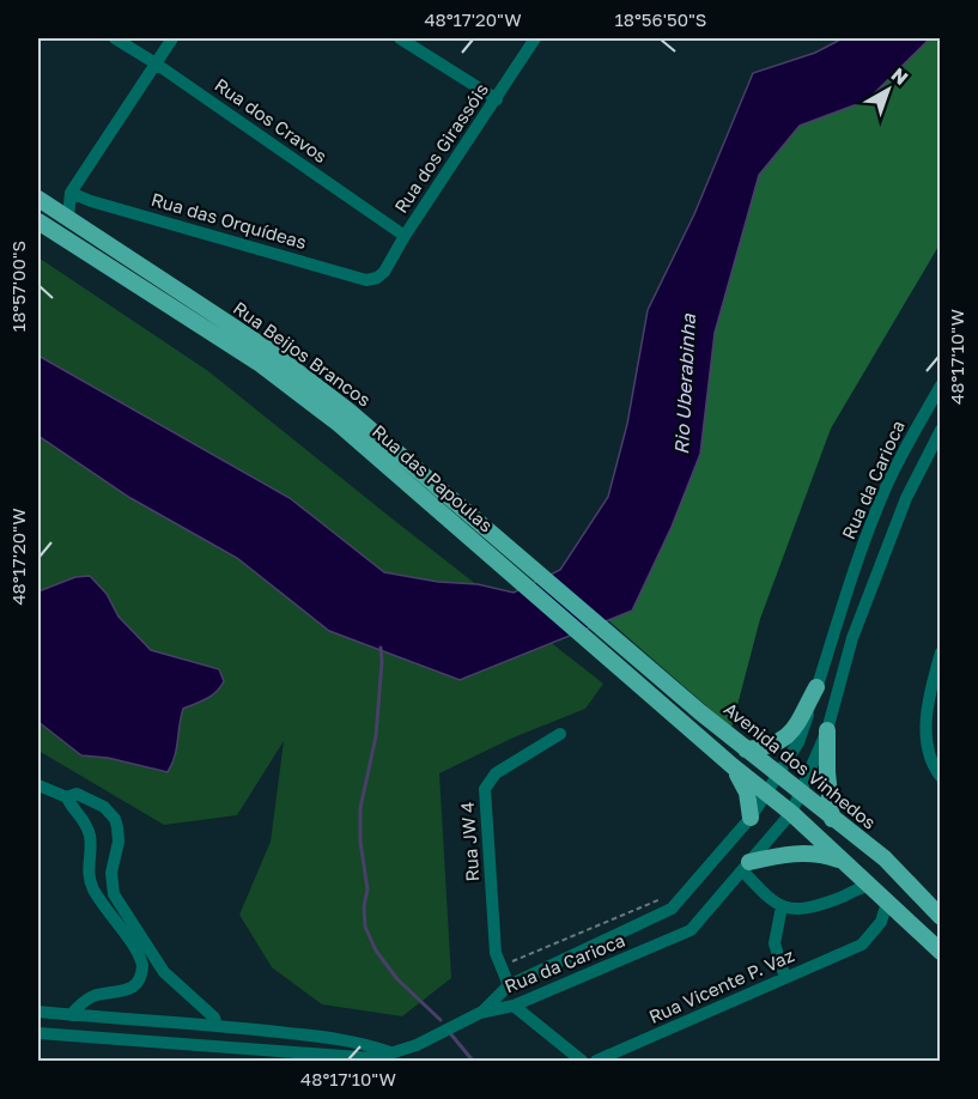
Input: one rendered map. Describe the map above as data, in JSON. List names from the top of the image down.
{
  "streets": {
    "main road": ["Rua Beijos Brancos", "Rua das Papoulas", "Avenida dos Vinhedos"],
    "street": [
      "Rua dos Cravos",
      "Rua dos Girassóis",
      "Rua das Orquídeas",
      "Rua da Carioca",
      "Rua JW 4",
      "Rua Vicente P. Vaz"
    ]
  },
  "crossings": [
    ["Rua dos Cravos", "Rua dos Girassóis"],
    ["Rua dos Girassóis", "Rua das Orquídeas"],
    ["Rua Beijos Brancos", "Avenida dos Vinhedos"],
    ["Rua da Carioca", "Avenida dos Vinhedos"],
    ["Rua da Carioca", "Rua JW 4"]
  ],
  "water": ["Rio Uberabinha"],
  "north": "top right",
  "coordinates": [
    "48°17'20\"W",
    "18°56'50\"S",
    "18°57'00\"S",
    "48°17'10\"W"
  ]
}
